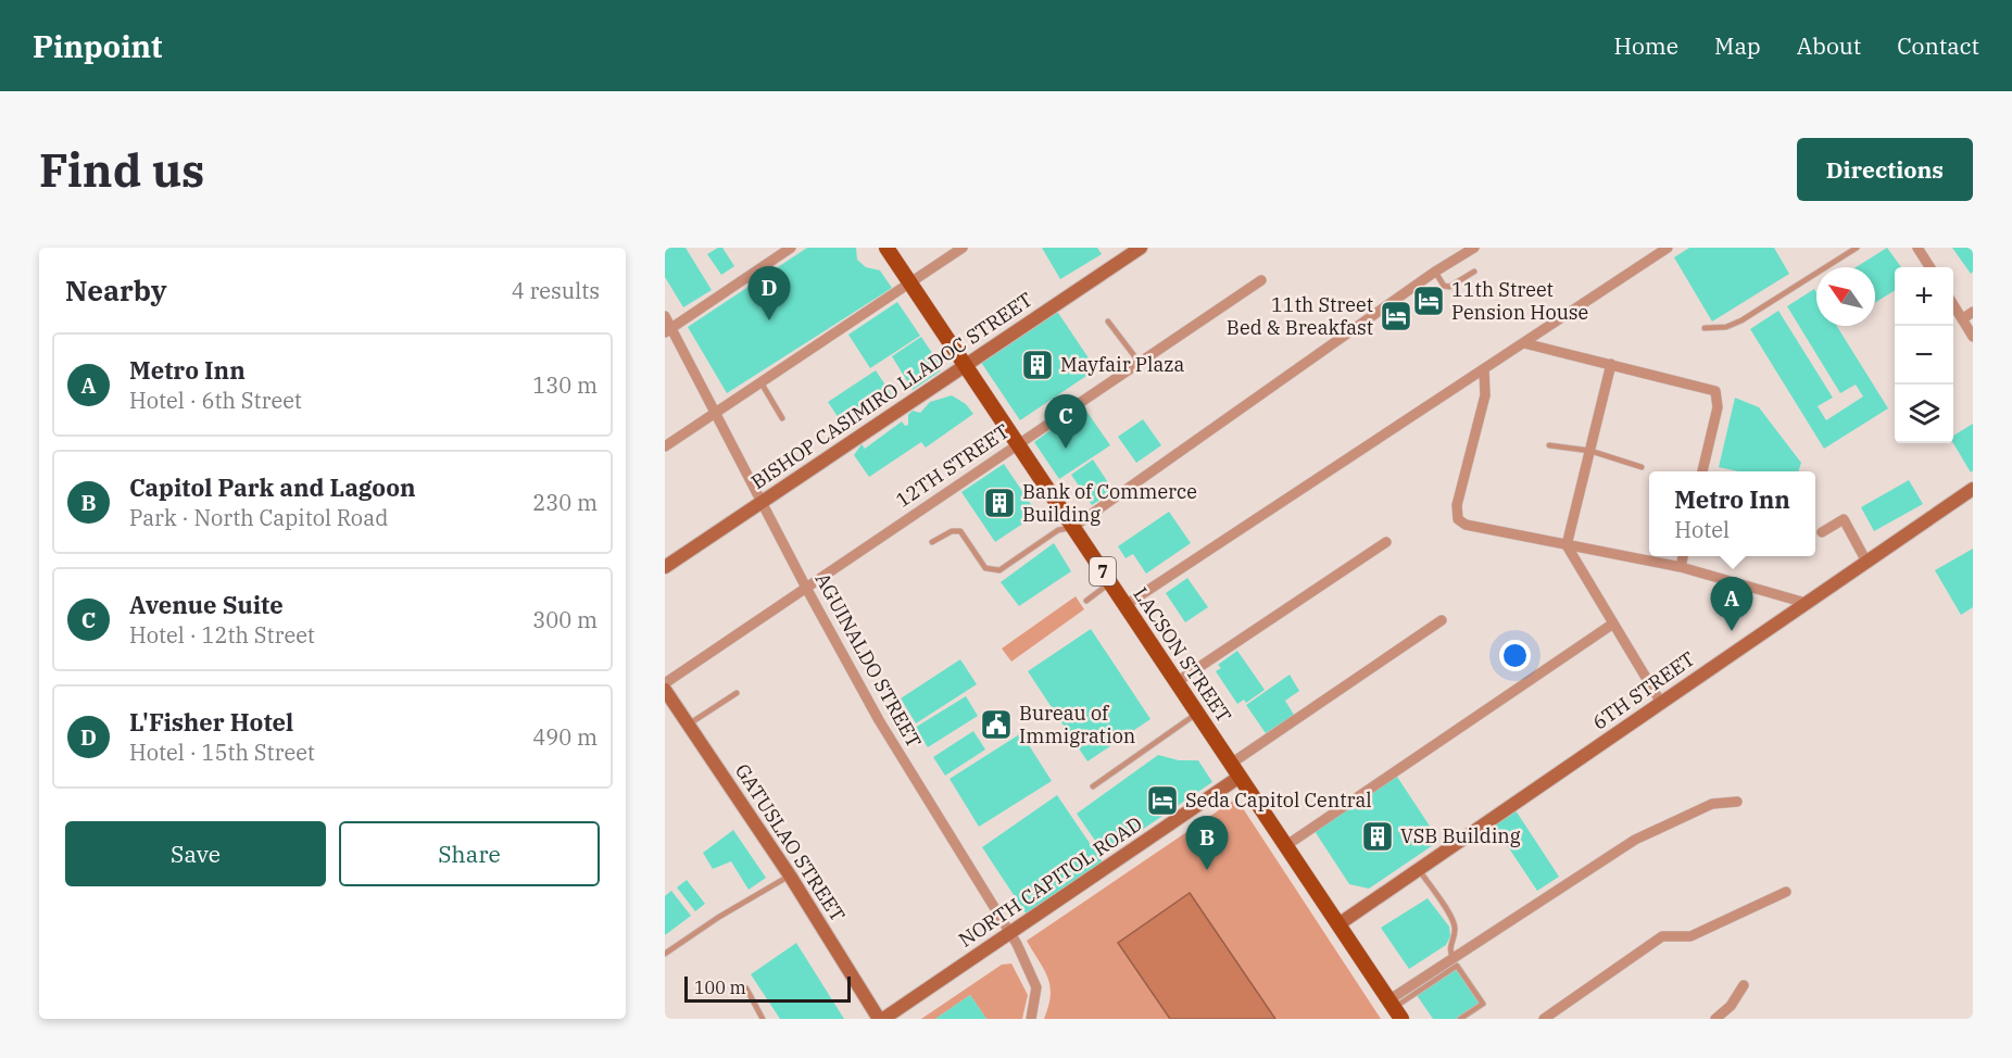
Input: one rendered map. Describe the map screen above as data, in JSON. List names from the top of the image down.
{
  "streets": {
    "main road": ["7", "LACSON STREET"],
    "street": [
      "BISHOP CASIMIRO LLADOC STREET",
      "12TH STREET",
      "AGUINALDO STREET",
      "6TH STREET",
      "GATUSLAO STREET",
      "NORTH CAPITOL ROAD"
    ]
  },
  "crossings": [
    ["BISHOP CASIMIRO LLADOC STREET", "LACSON STREET"],
    ["BISHOP CASIMIRO LLADOC STREET", "AGUINALDO STREET"],
    ["12TH STREET", "LACSON STREET"],
    ["12TH STREET", "AGUINALDO STREET"],
    ["LACSON STREET", "6TH STREET"],
    ["LACSON STREET", "NORTH CAPITOL ROAD"],
    ["AGUINALDO STREET", "NORTH CAPITOL ROAD"],
    ["GATUSLAO STREET", "NORTH CAPITOL ROAD"]
  ],
  "places": {
    "hotel": ["11th Street Pension House", "11th Street Bed & Breakfast", "Seda Capitol Central"],
    "building": ["Mayfair Plaza", "Bank of Commerce Building", "VSB Building"],
    "public building": ["Bureau of Immigration"]
  },
  "scale_bar": "100 m",
  "north": "top left",
  "page": {
    "header": "Pinpoint",
    "nav": [
      "Home",
      "Map",
      "About",
      "Contact"
    ],
    "buttons": [
      "Directions",
      ["Save", "Share"]
    ],
    "title": "Find us",
    "heading": ["Nearby", "4 results"],
    "pins": [
      "D",
      "C",
      "A",
      "B"
    ],
    "map_buttons": ["+", "−"],
    "list": [
      {
        "mark": "A",
        "name": "Metro Inn",
        "note": "Hotel · 6th Street",
        "value": "130 m"
      },
      {
        "mark": "B",
        "name": "Capitol Park and Lagoon",
        "note": "Park · North Capitol Road",
        "value": "230 m"
      },
      {
        "mark": "C",
        "name": "Avenue Suite",
        "note": "Hotel · 12th Street",
        "value": "300 m"
      },
      {
        "mark": "D",
        "name": "L'Fisher Hotel",
        "note": "Hotel · 15th Street",
        "value": "490 m"
      }
    ],
    "popup": ["Metro Inn", "Hotel"],
    "scale": "100 m"
  }
}
